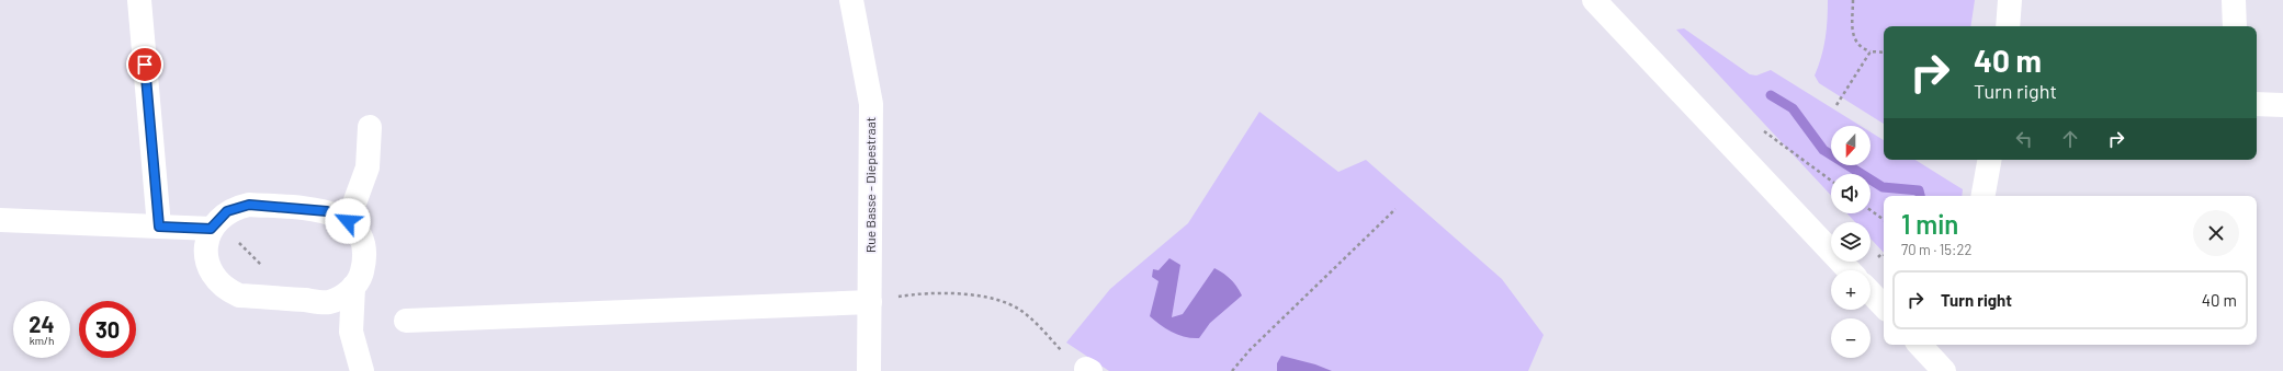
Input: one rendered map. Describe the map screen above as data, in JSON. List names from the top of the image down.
{
  "streets": {
    "street": ["Rue Basse - Diepestraat"]
  },
  "north": "bottom",
  "page": {
    "turn": ["40 m", "Turn right"],
    "map_buttons": ["+", "−"],
    "heading": ["1 min", "70 m · 15:22"],
    "list": [
      {
        "name": "Turn right",
        "value": "40 m"
      }
    ],
    "speed": "24 km/h",
    "limit": "30"
  }
}
